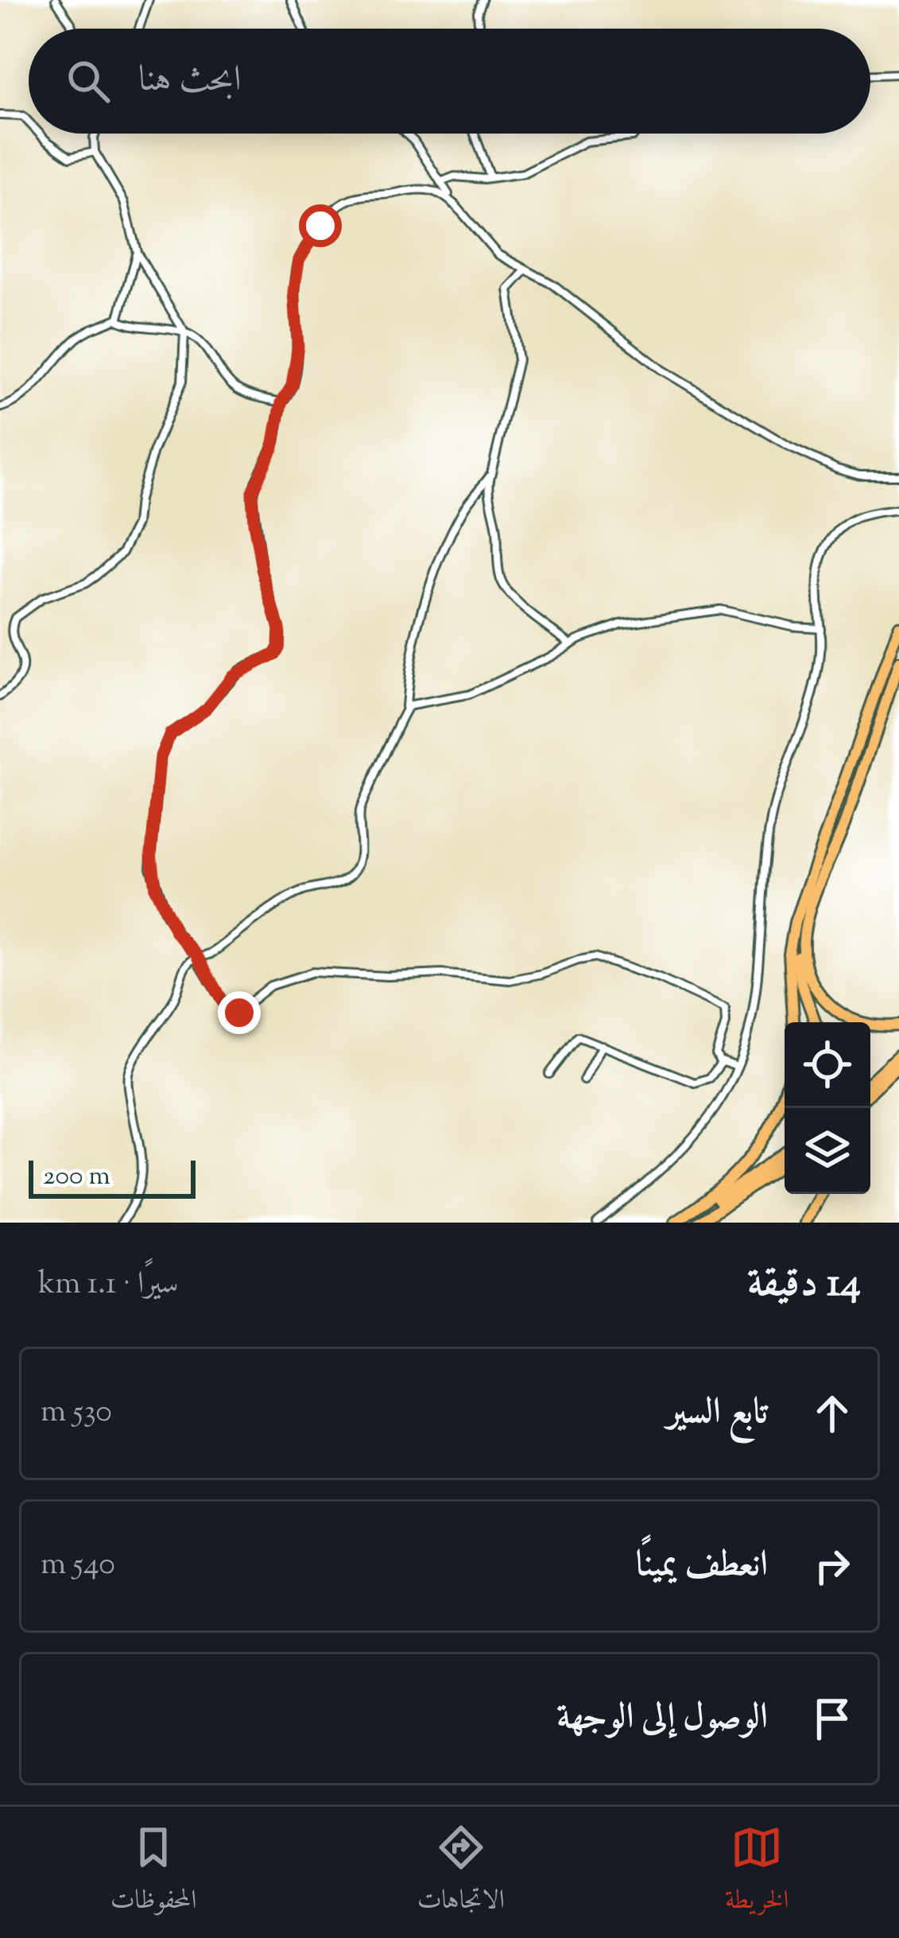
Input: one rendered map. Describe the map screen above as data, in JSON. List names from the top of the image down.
{
  "scale_bar": "200 m",
  "page": {
    "search": "ابحث هنا",
    "scale": "200 m",
    "heading": ["14 دقيقة", "سيرًا · 1.1 km"],
    "list": [
      ["تابع السير", "530 m"],
      ["انعطف يمينًا", "540 m"],
      "الوصول إلى الوجهة"
    ],
    "nav": ["الخريطة", "الاتجاهات", "المحفوظات"]
  }
}
